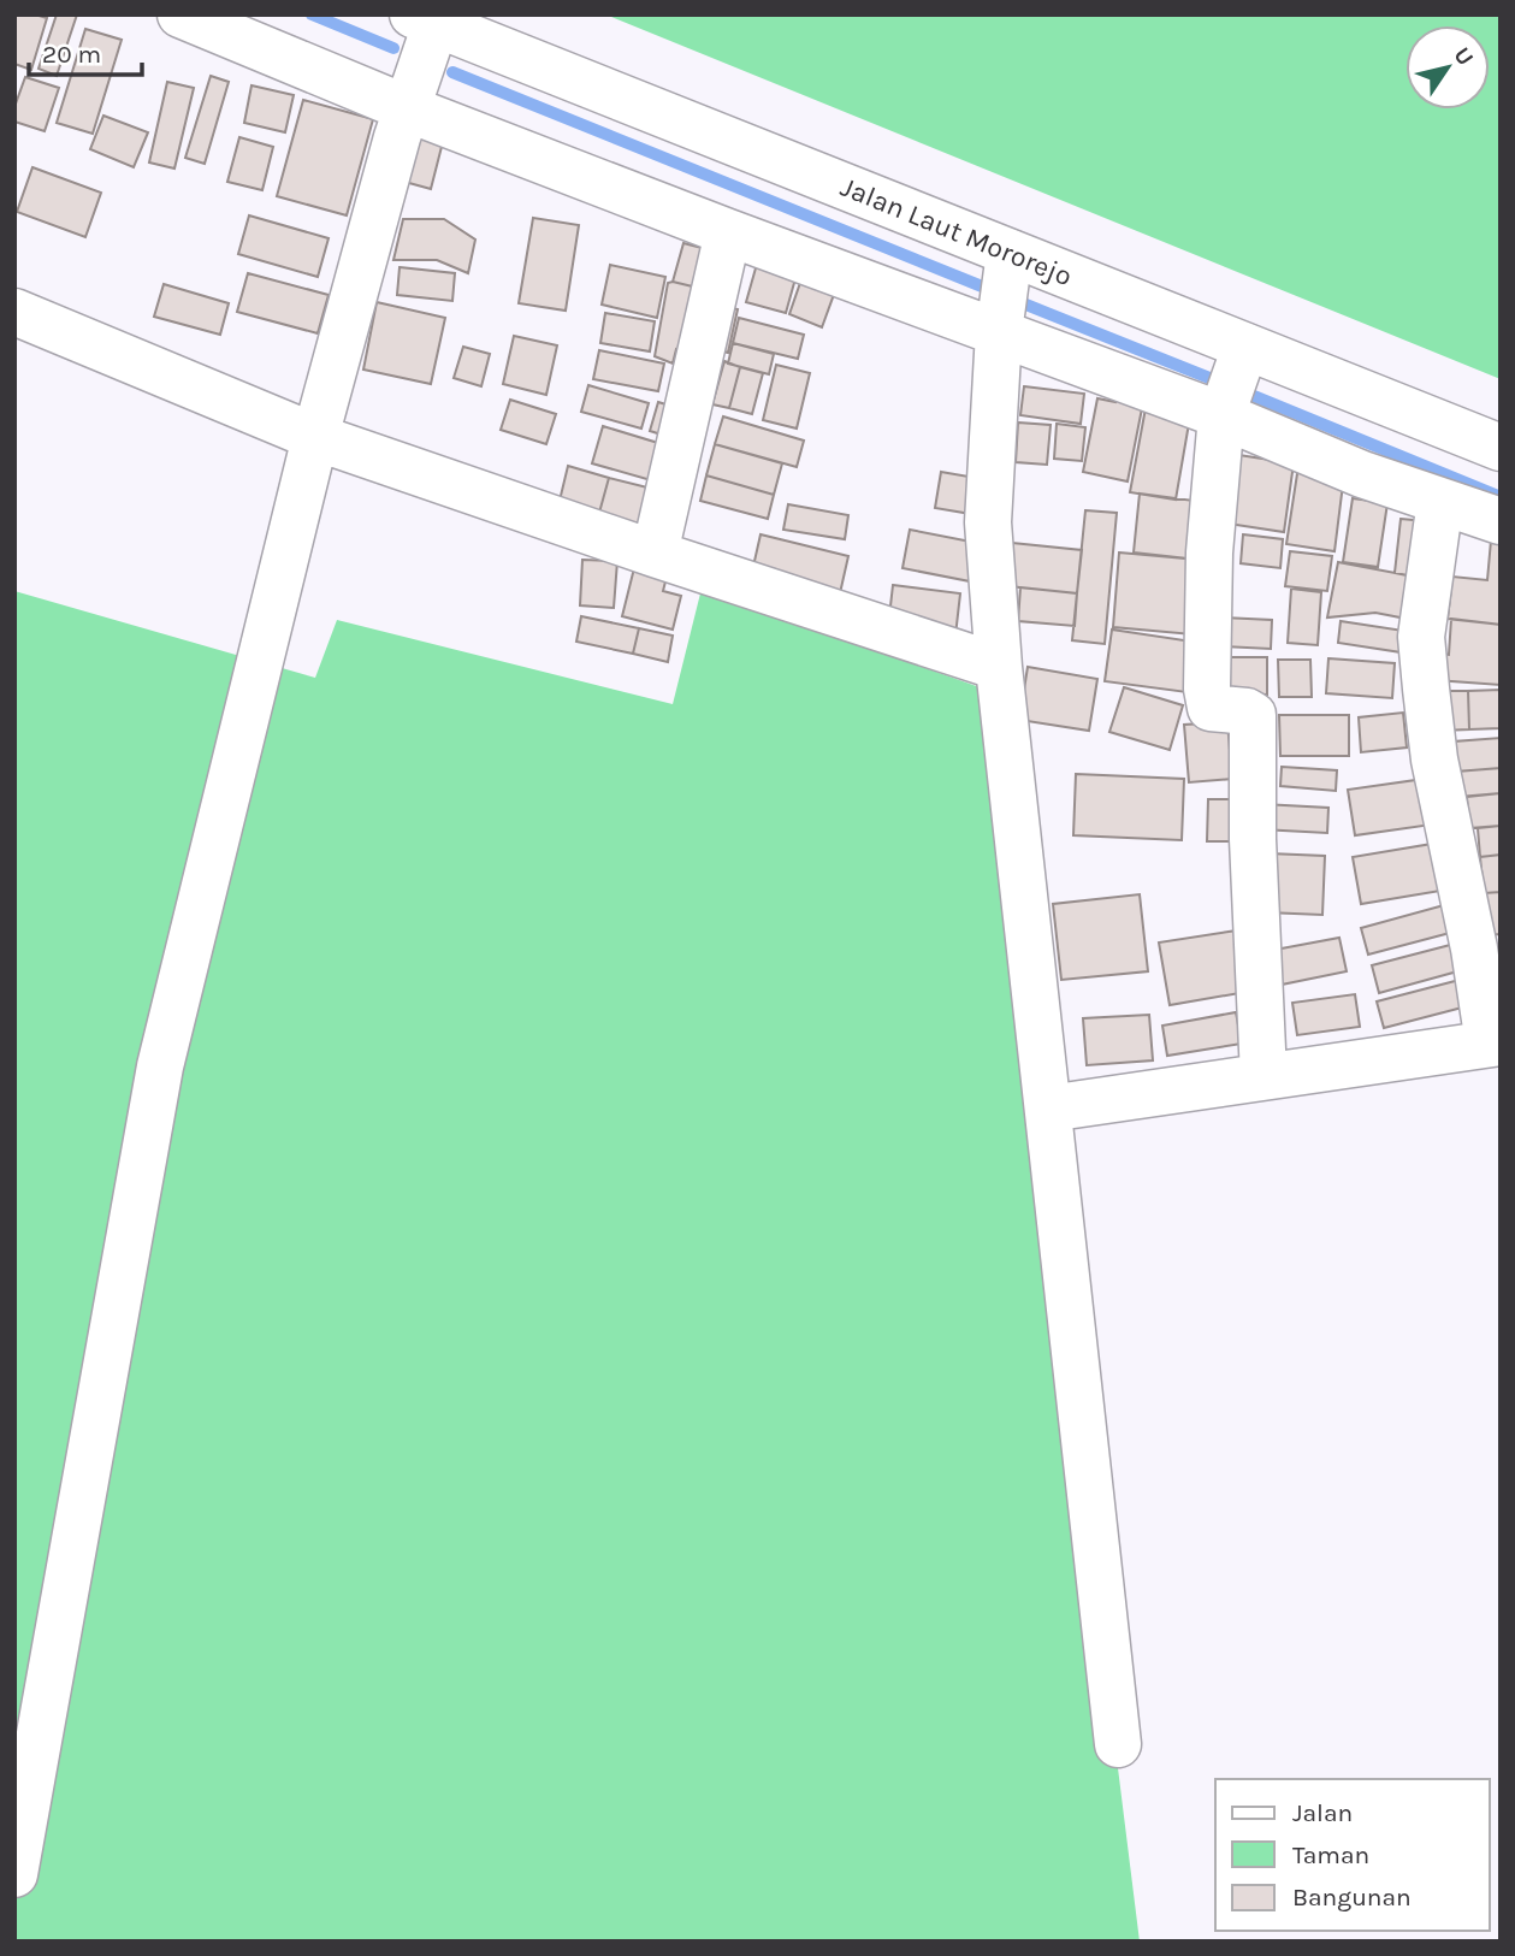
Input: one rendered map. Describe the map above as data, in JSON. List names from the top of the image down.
{
  "streets": {
    "street": ["Jalan Laut Mororejo"]
  },
  "legend": ["Jalan", "Taman", "Bangunan"],
  "scale_bar": "20 m",
  "north": "top right"
}
